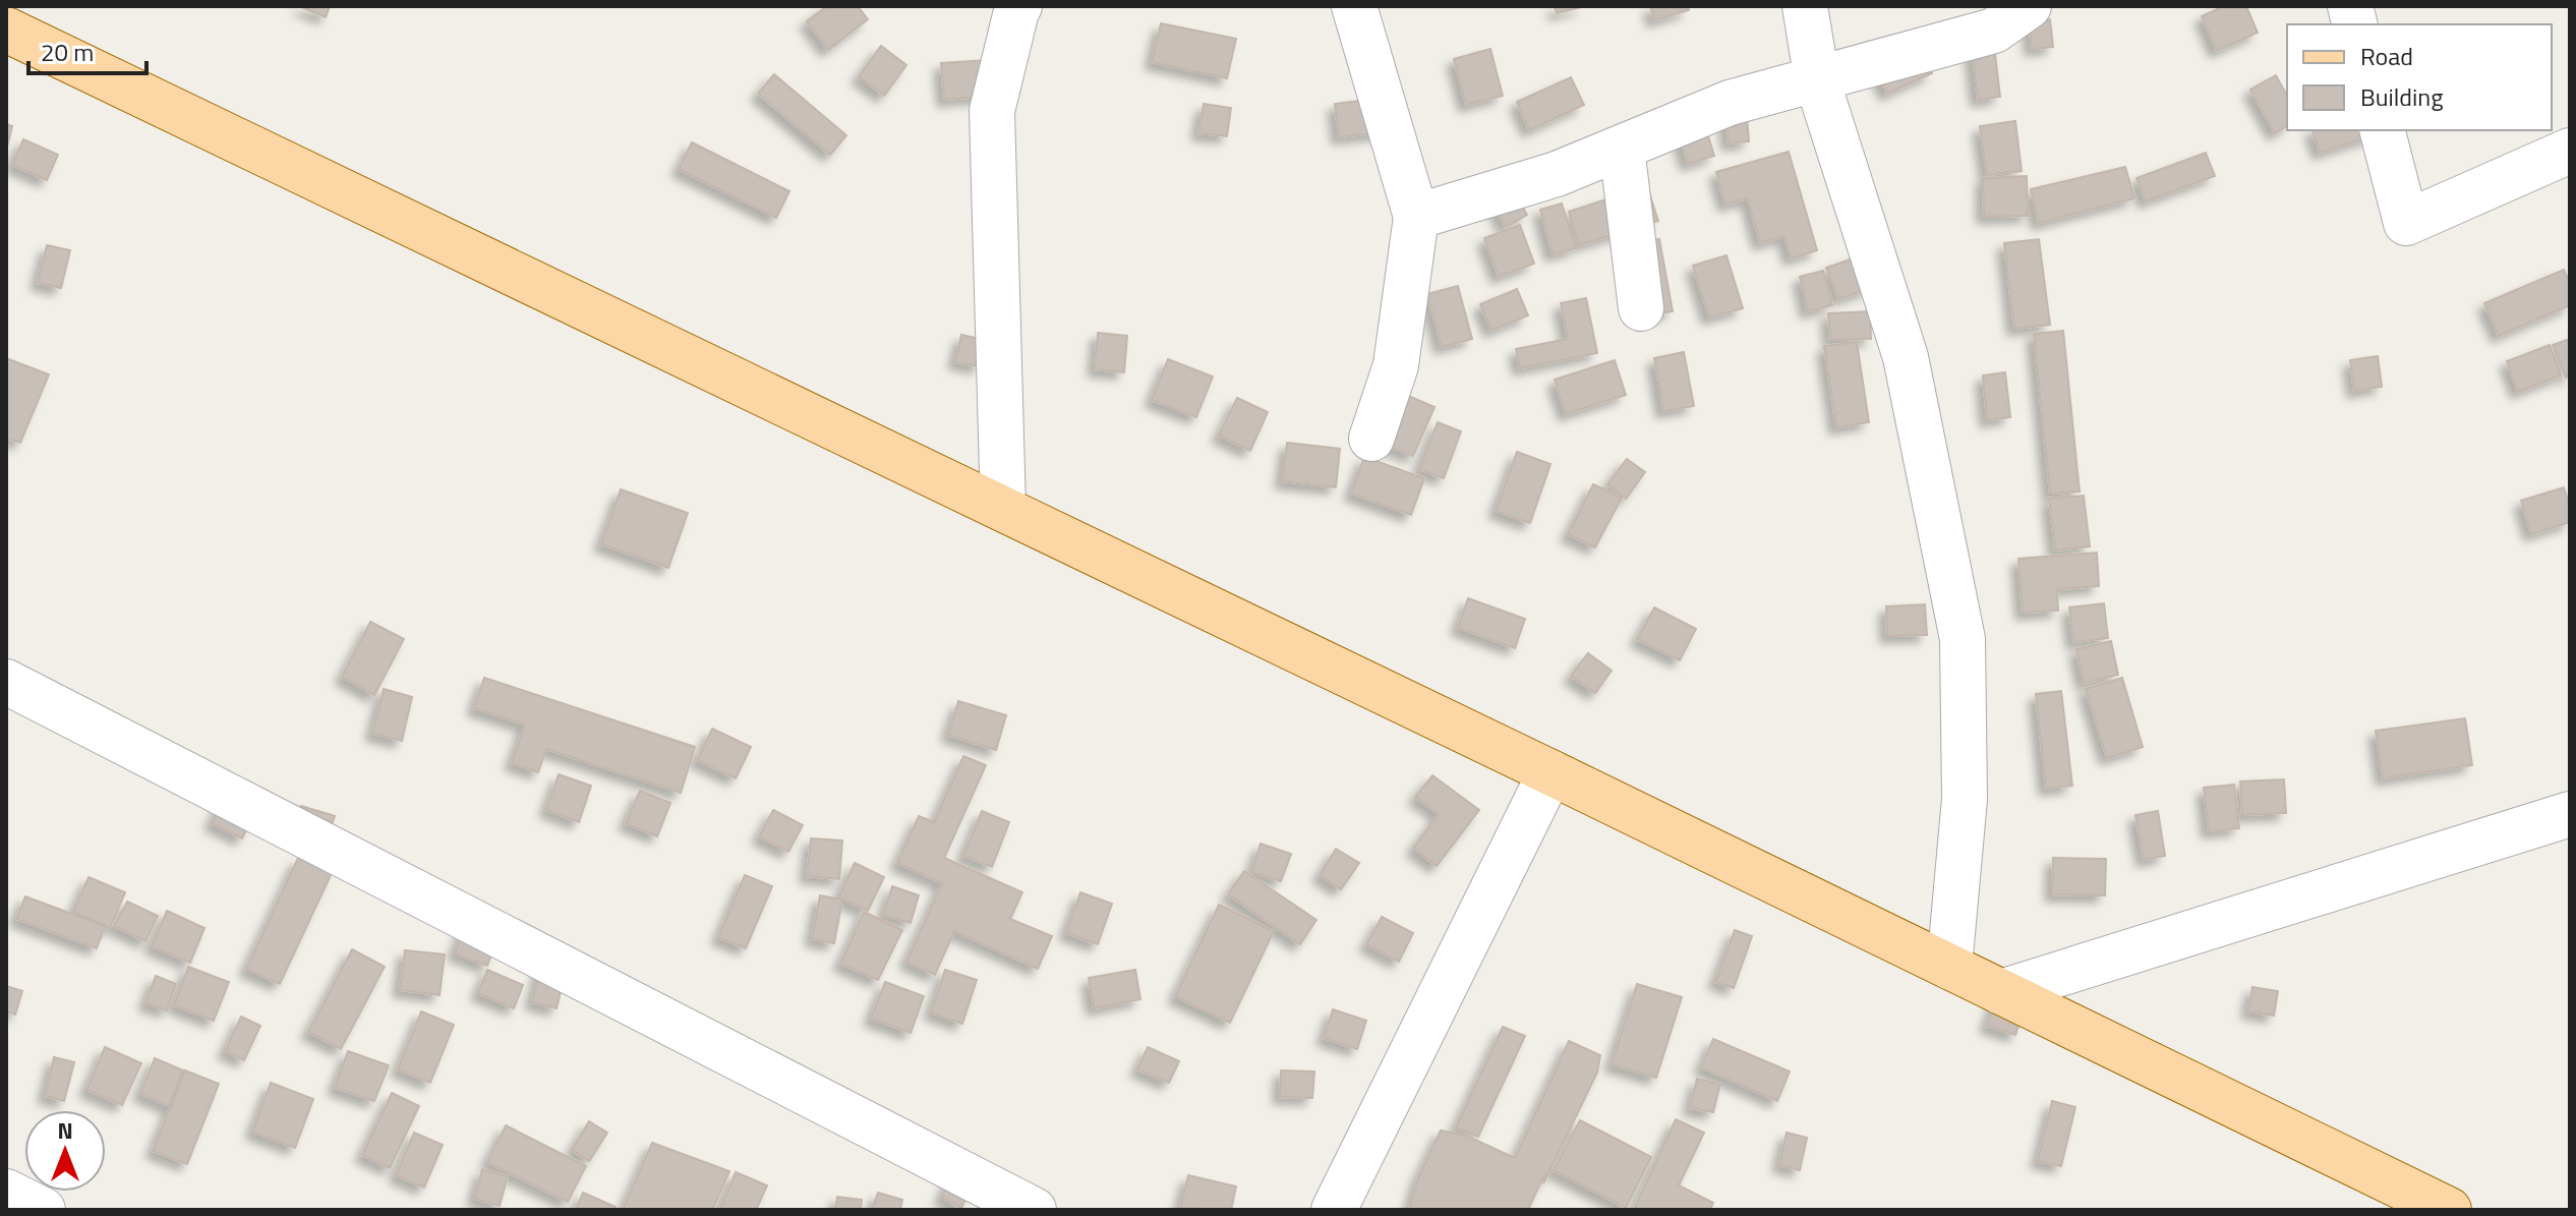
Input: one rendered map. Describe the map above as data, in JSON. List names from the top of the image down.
{
  "legend": ["Road", "Building"],
  "scale_bar": "20 m",
  "north": "top"
}
